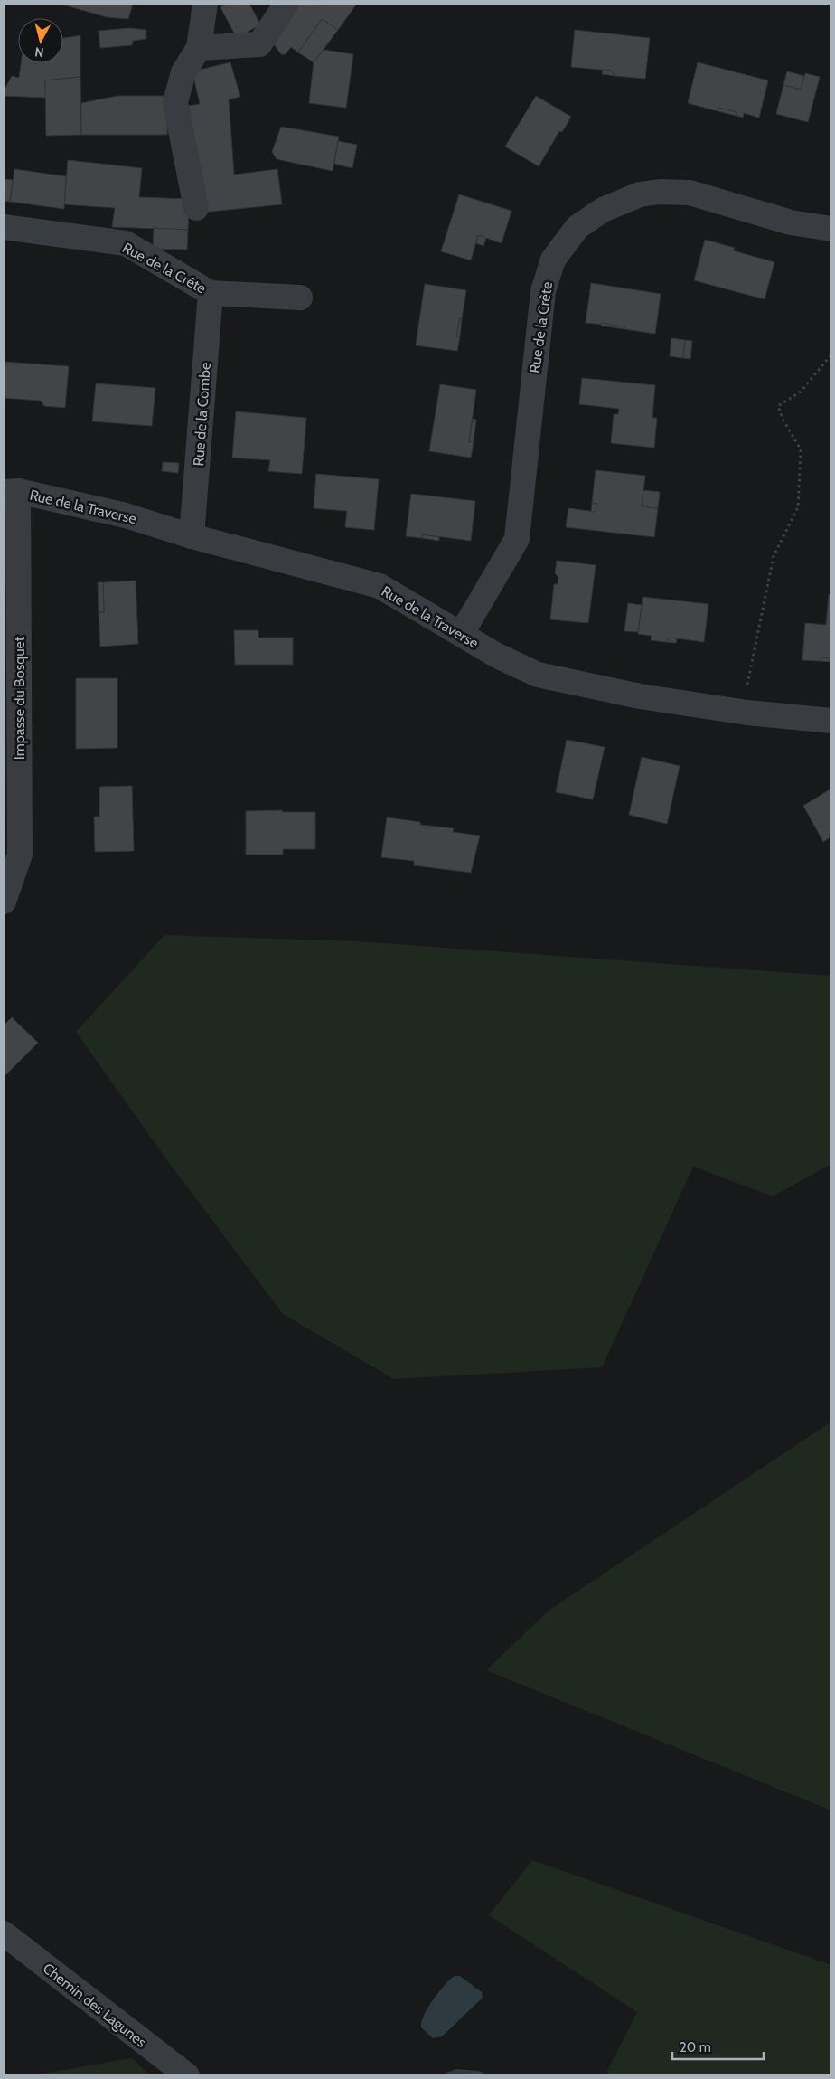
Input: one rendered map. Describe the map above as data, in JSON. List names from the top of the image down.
{
  "streets": {
    "street": [
      "Rue de la Crête",
      "Rue de la Combe",
      "Rue de la Traverse",
      "Impasse du Bosquet",
      "Chemin des Lagunes"
    ]
  },
  "crossings": [
    ["Rue de la Crête", "Rue de la Combe"],
    ["Rue de la Crête", "Rue de la Traverse"],
    ["Rue de la Combe", "Rue de la Traverse"],
    ["Rue de la Traverse", "Impasse du Bosquet"]
  ],
  "scale_bar": "20 m",
  "north": "bottom"
}
